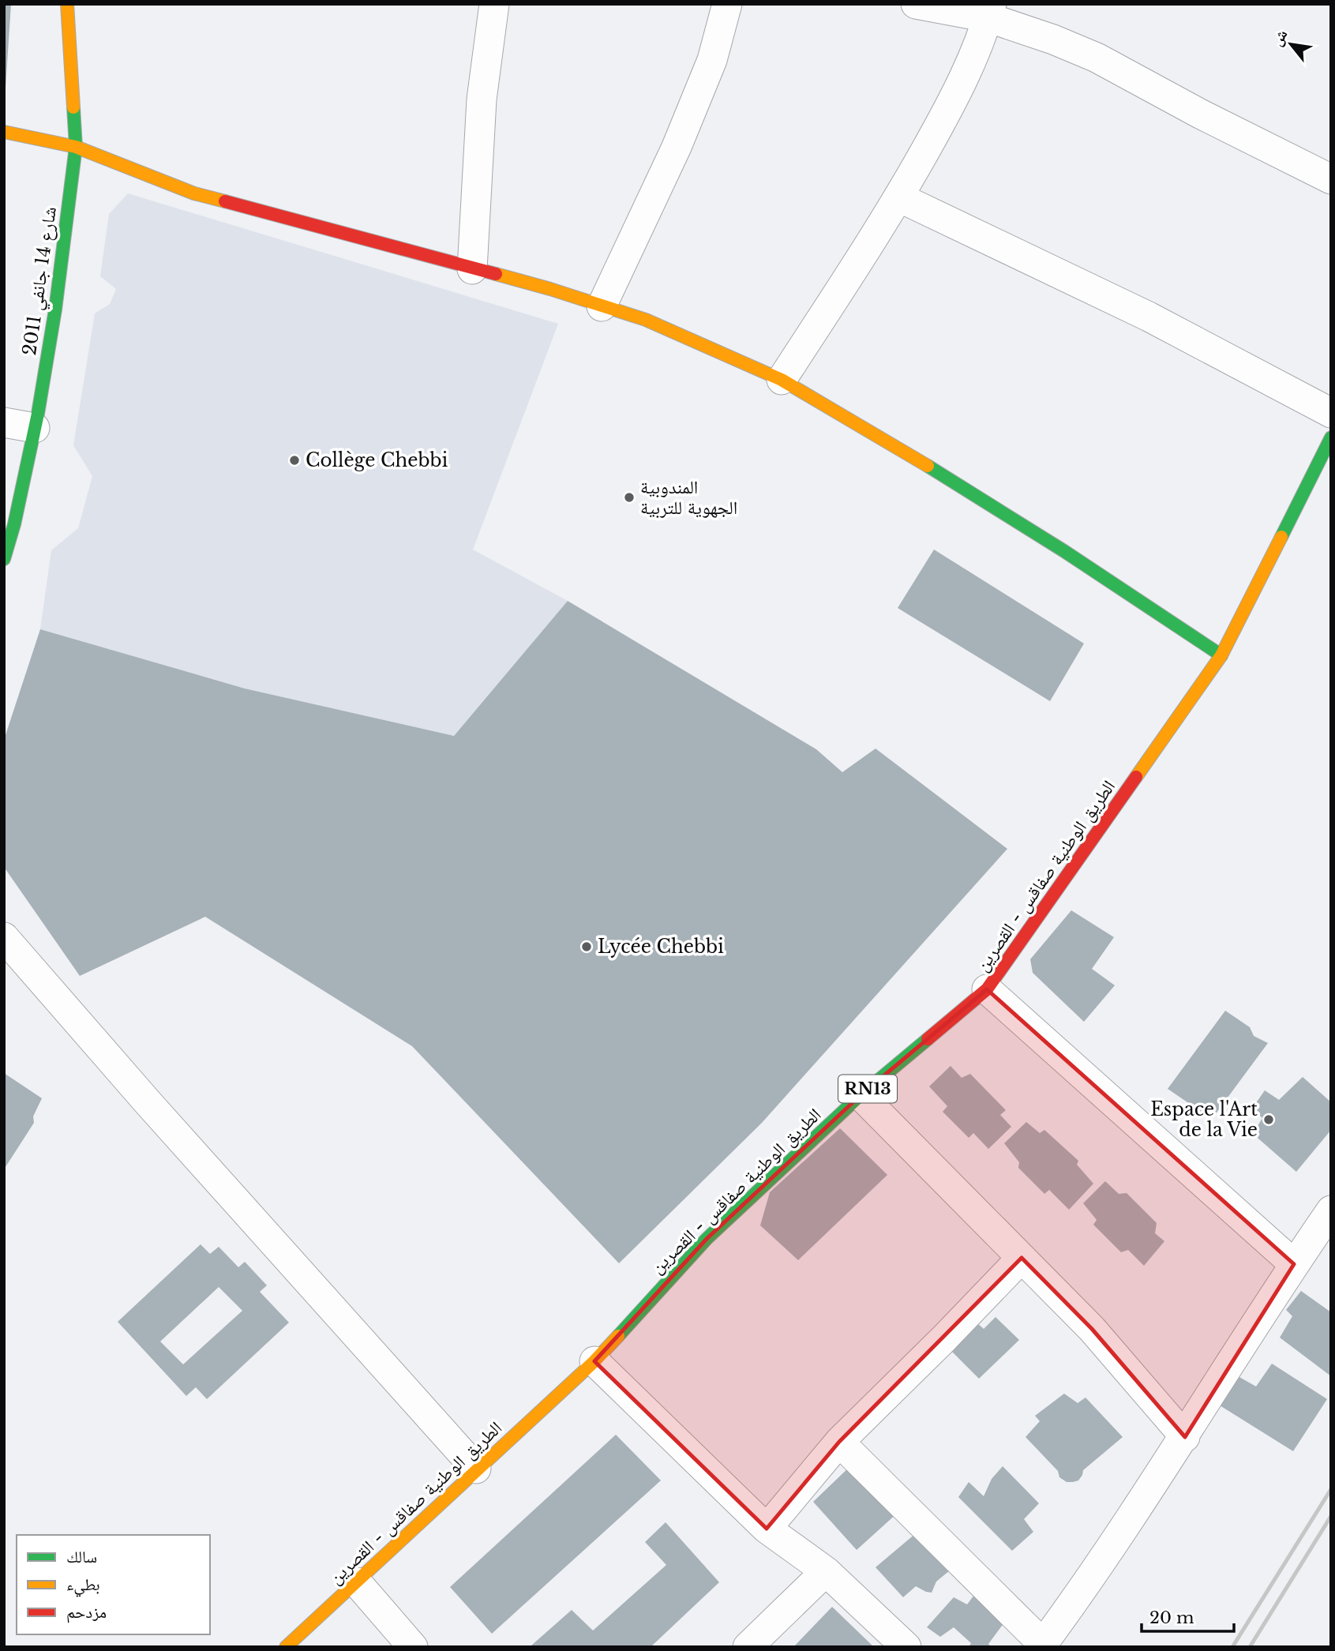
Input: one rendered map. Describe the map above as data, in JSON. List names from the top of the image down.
{
  "streets": {
    "main road": ["شارع 14 جانفي 2011", "الطريق الوطنية صفاقس - القصرين", "RN13"]
  },
  "places": [
    "Collège Chebbi",
    "المندوبية الجهوية للتربية",
    "Lycée Chebbi",
    "Espace l'Art de la Vie"
  ],
  "legend": ["سالك", "بطيء", "مزدحم"],
  "scale_bar": "20 m",
  "north": "top left"
}
